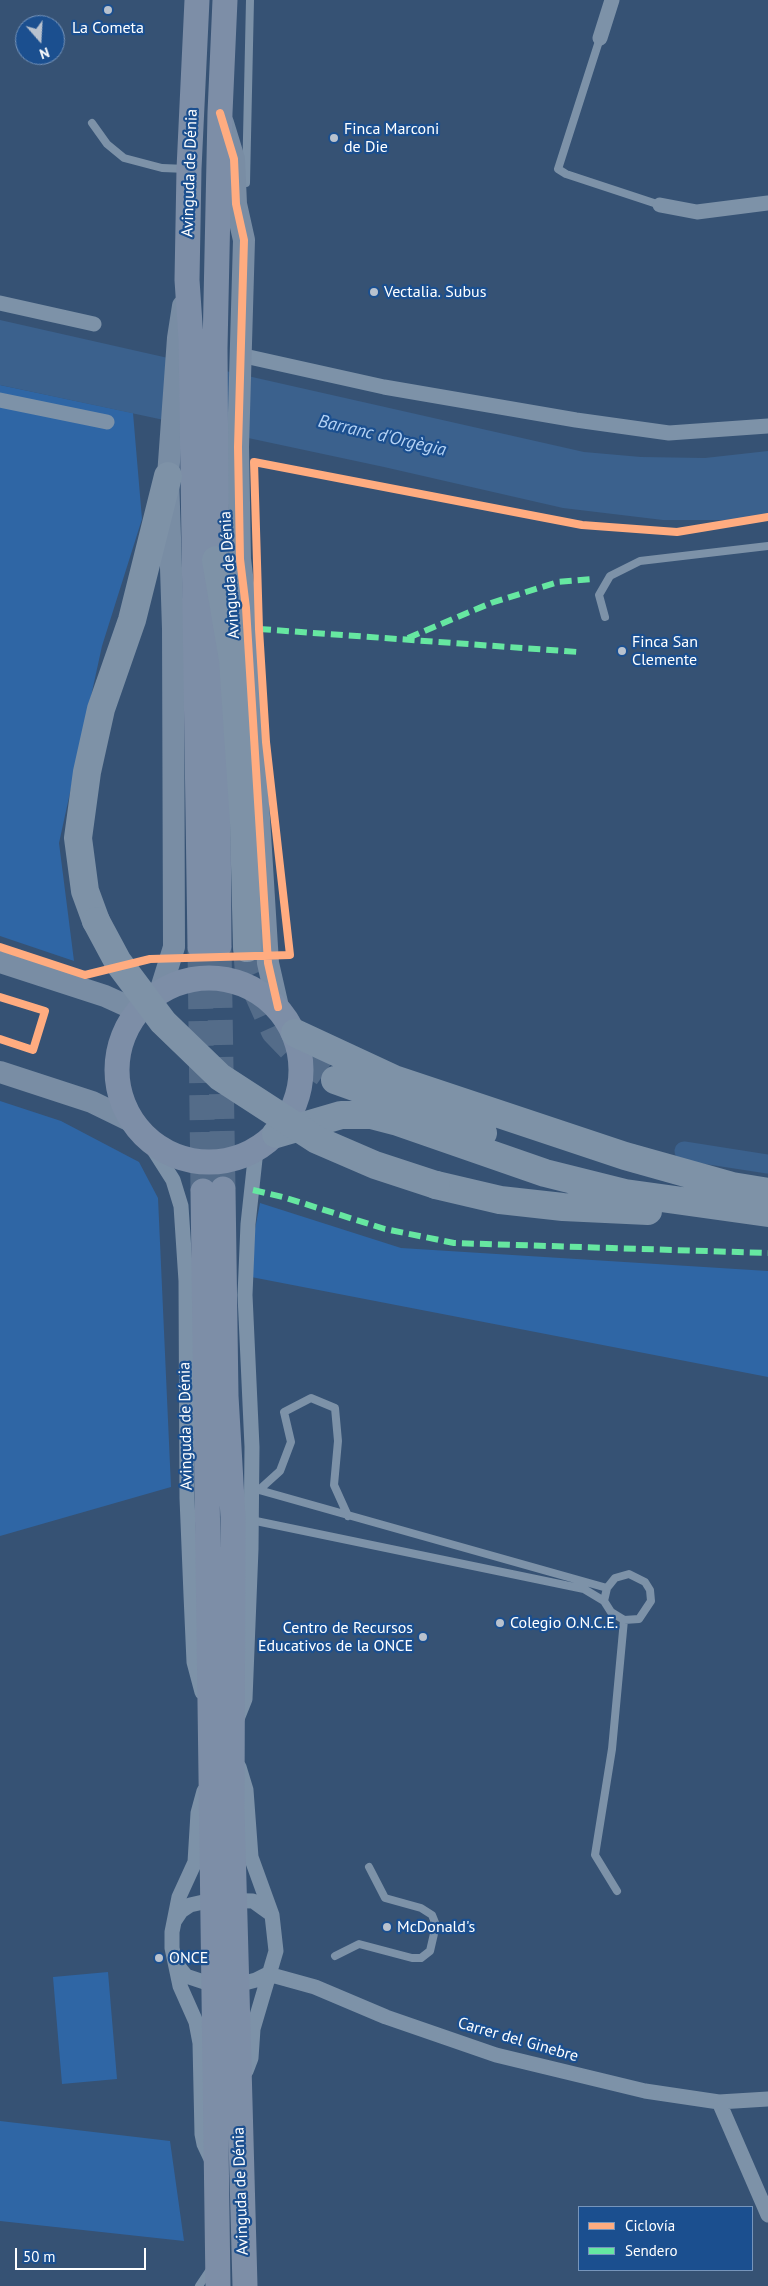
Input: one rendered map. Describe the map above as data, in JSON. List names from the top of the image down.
{
  "streets": {
    "main road": ["Avinguda de Dénia"],
    "street": ["Carrer del Ginebre"]
  },
  "crossings": [
    ["Avinguda de Dénia", "Carrer del Ginebre"]
  ],
  "water": ["Barranc d'Orgègia"],
  "places": [
    "La Cometa",
    "Finca Marconi de Die",
    "Vectalia. Subus",
    "Finca San Clemente",
    "Colegio O.N.C.E.",
    "Centro de Recursos Educativos de la ONCE",
    "McDonald's",
    "ONCE"
  ],
  "legend": ["Ciclovía", "Sendero"],
  "scale_bar": "50 m",
  "north": "bottom"
}
